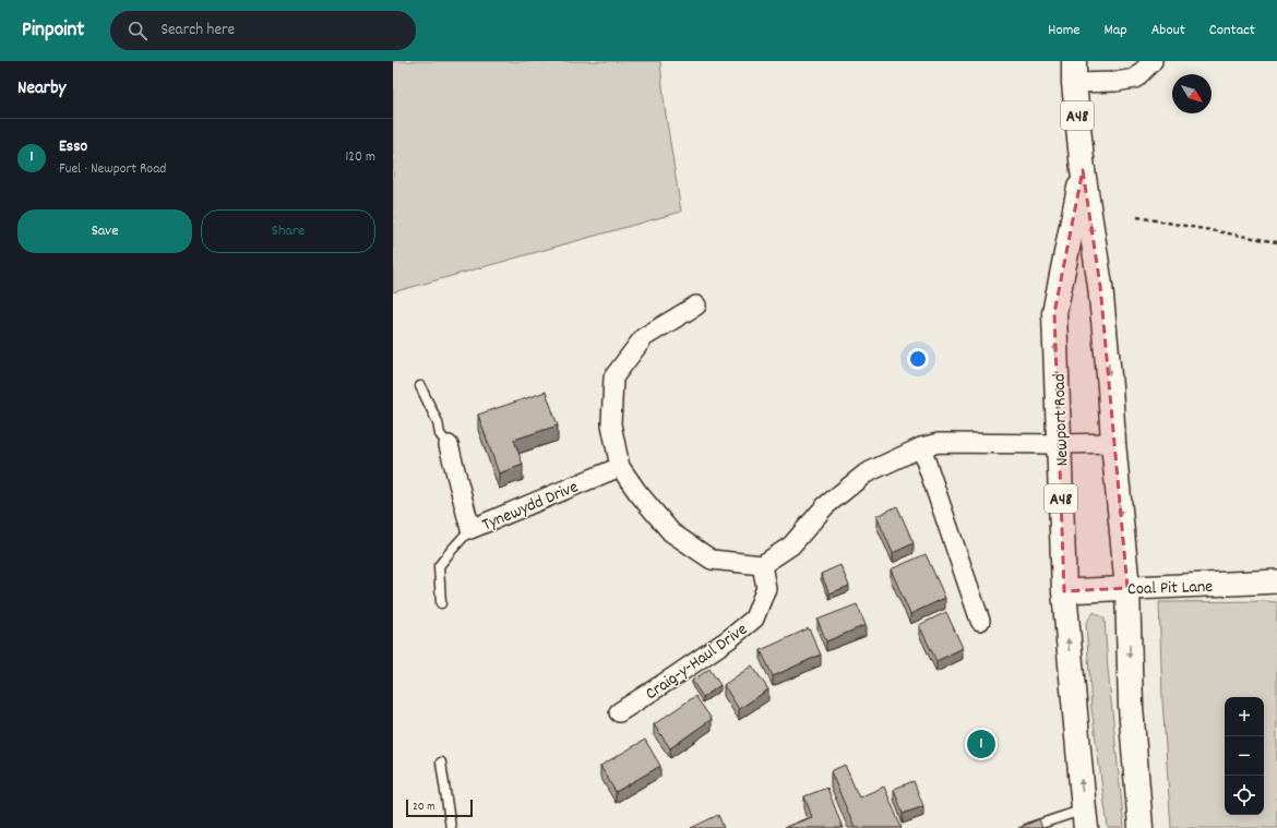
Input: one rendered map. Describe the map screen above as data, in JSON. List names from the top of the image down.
{
  "streets": {
    "main road": ["A48", "Newport Road"],
    "street": ["Tynewydd Drive", "Coal Pit Lane", "Craig-y-Haul Drive"]
  },
  "crossings": [
    ["Newport Road", "Coal Pit Lane"]
  ],
  "scale_bar": "20 m",
  "north": "bottom right",
  "page": {
    "header": "Pinpoint",
    "search": "Search here",
    "nav": [
      "Home",
      "Map",
      "About",
      "Contact"
    ],
    "heading": "Nearby",
    "list": [
      {
        "mark": "1",
        "name": "Esso",
        "note": "Fuel · Newport Road",
        "value": "120 m"
      }
    ],
    "buttons": ["Save", "Share"],
    "map_buttons": ["+", "−"],
    "pins": "1",
    "scale": "20 m"
  }
}
